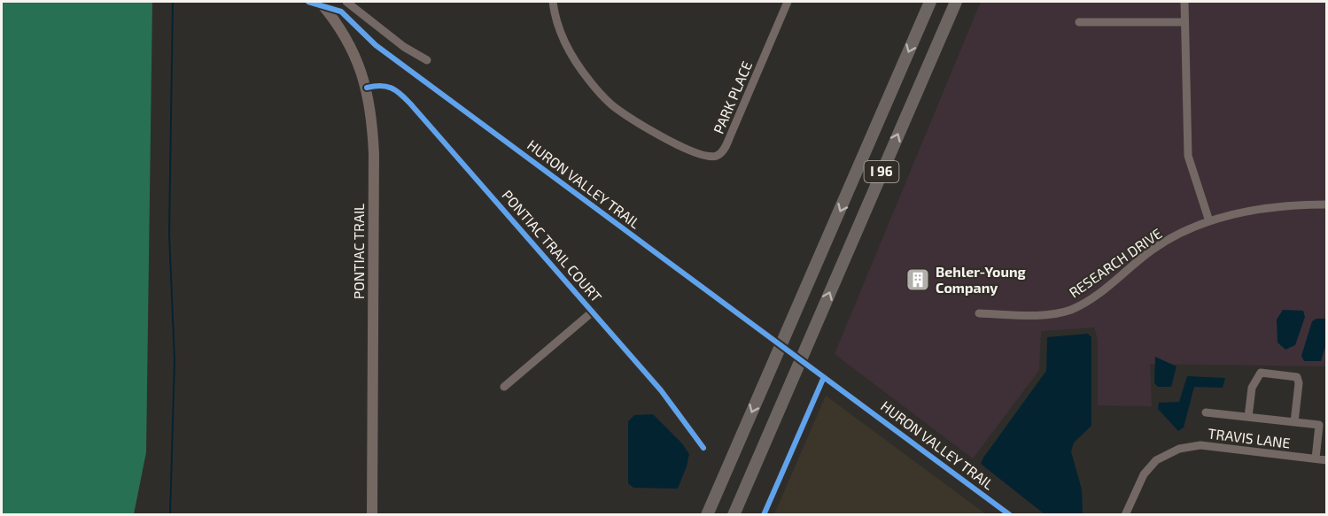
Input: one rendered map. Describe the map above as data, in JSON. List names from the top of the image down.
{
  "streets": {
    "highway": ["I 96"],
    "main road": ["PONTIAC TRAIL"],
    "street": [
      "PARK PLACE",
      "PONTIAC TRAIL COURT",
      "RESEARCH DRIVE",
      "TRAVIS LANE"
    ],
    "cycle path": ["HURON VALLEY TRAIL"]
  },
  "crossings": [
    ["PONTIAC TRAIL COURT", "PONTIAC TRAIL"]
  ],
  "places": {
    "building": ["Behler-Young Company"]
  }
}
